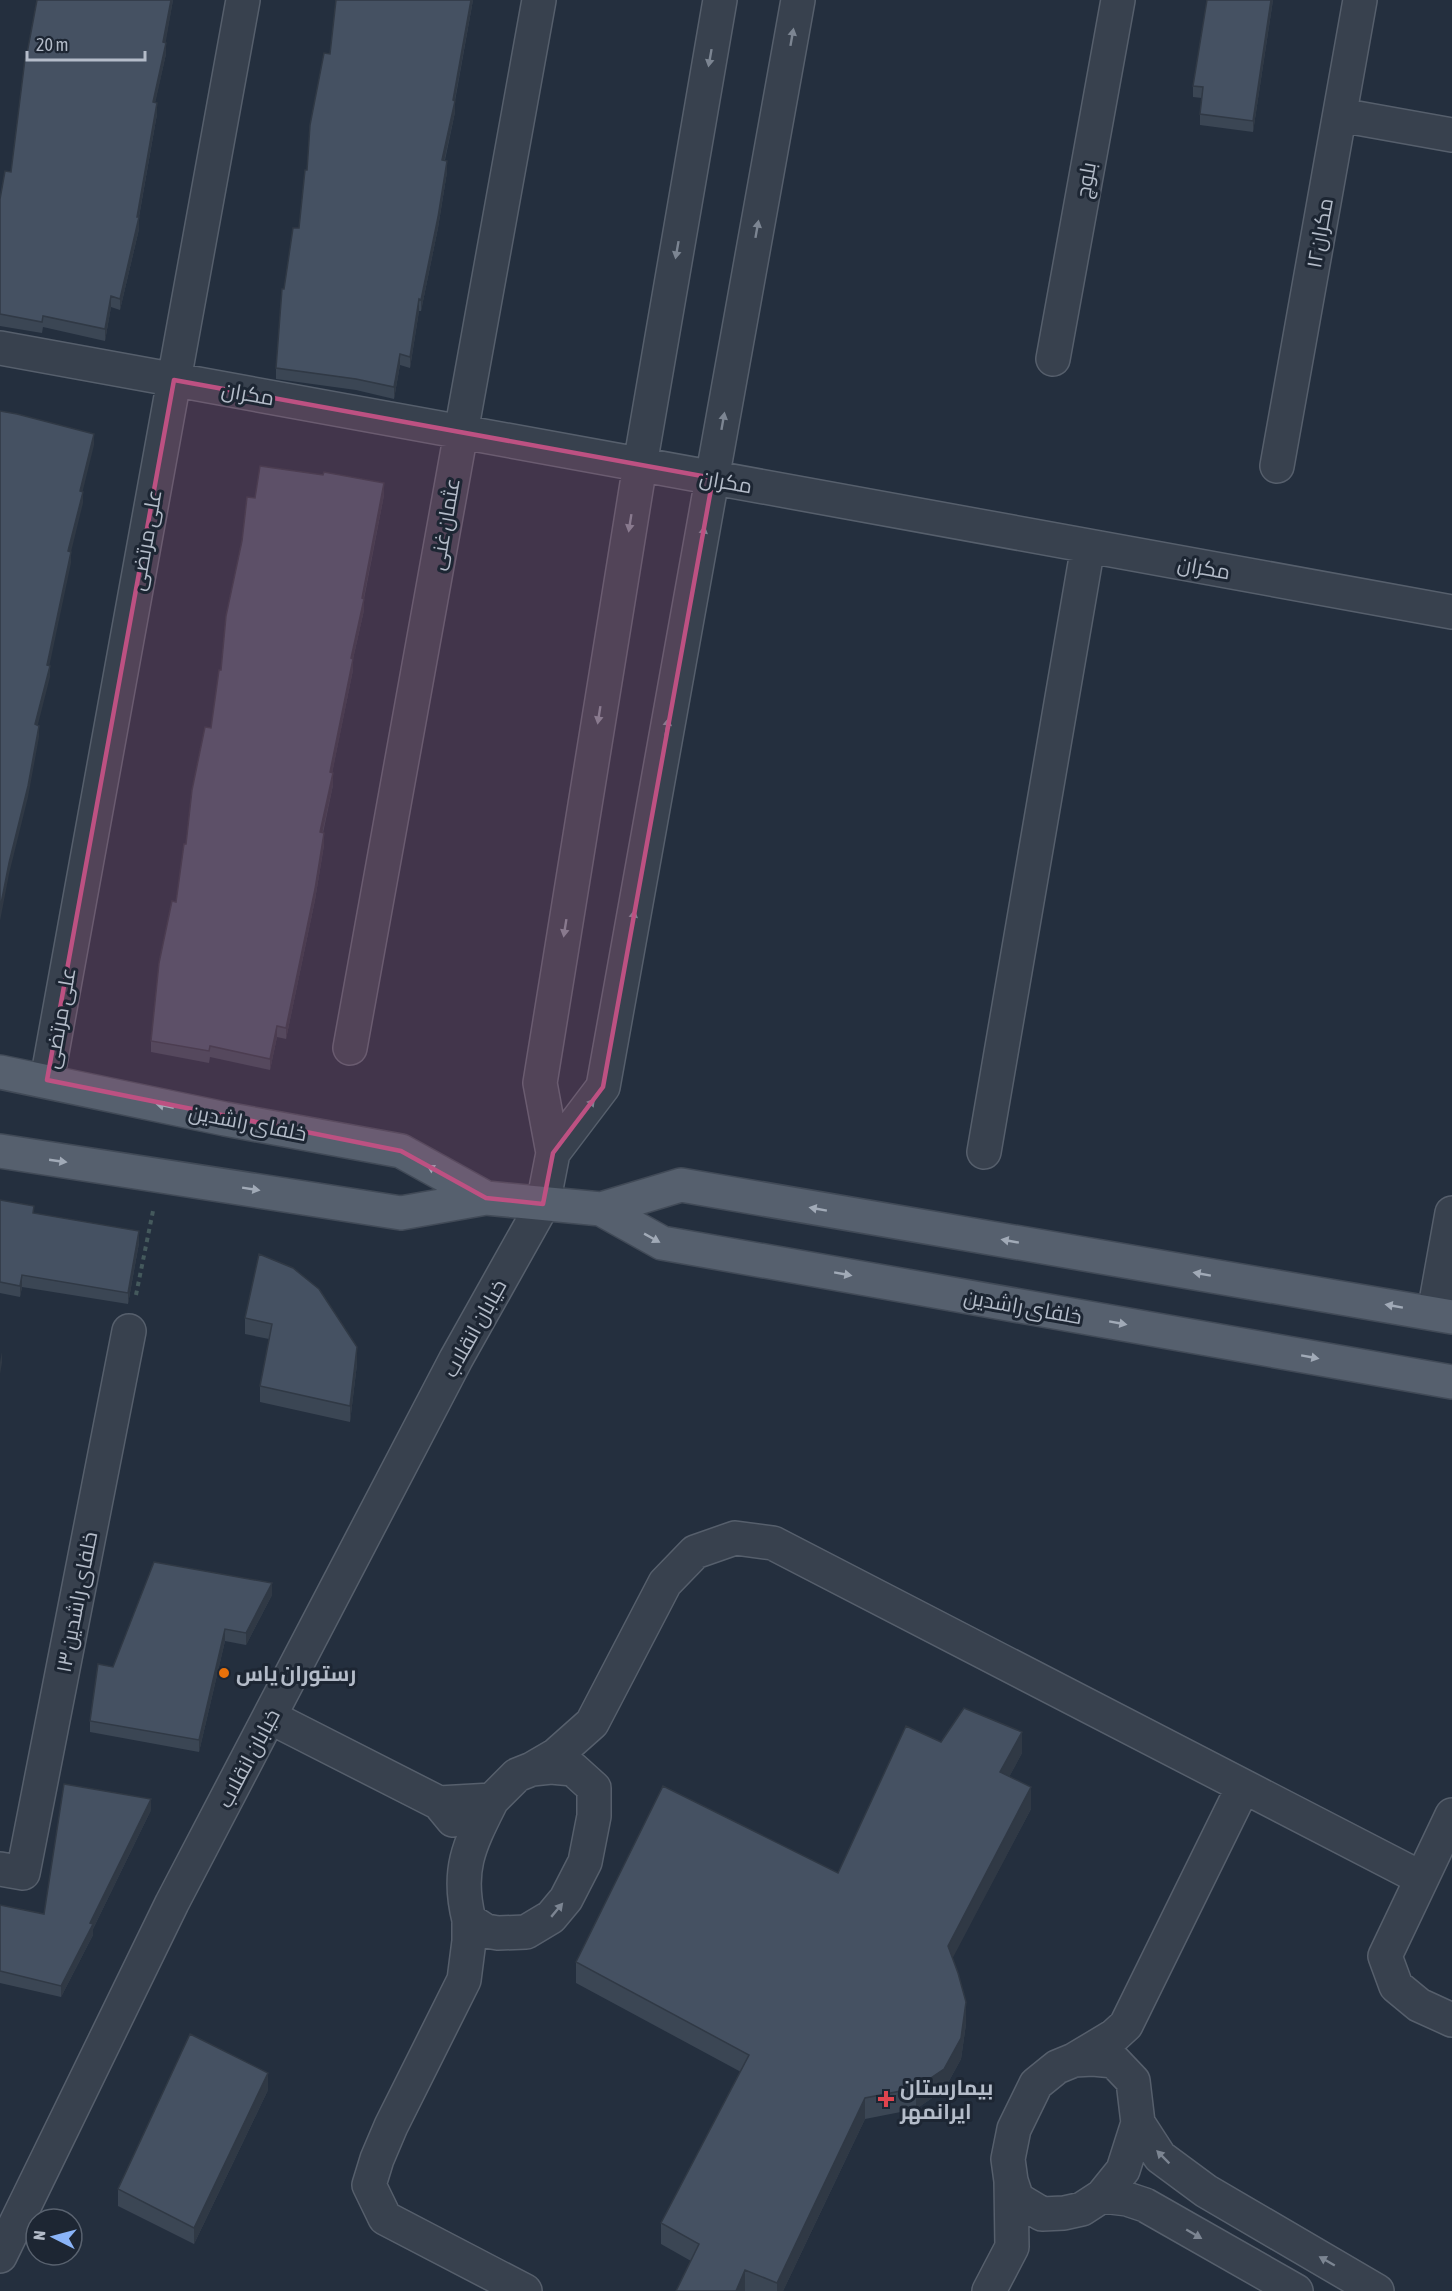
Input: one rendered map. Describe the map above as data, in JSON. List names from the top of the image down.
{
  "streets": {
    "main road": ["خلفای راشدین"],
    "street": [
      "بلوچ",
      "مکران۱۲",
      "مکران",
      "عثمان غنی",
      "علی مرتضی",
      "خیابان انقلاب",
      "خلفای راشدین ۱۳"
    ]
  },
  "crossings": [
    ["مکران", "عثمان غنی"],
    ["مکران", "علی مرتضی"],
    ["علی مرتضی", "خلفای راشدین"],
    ["خلفای راشدین", "خیابان انقلاب"]
  ],
  "places": {
    "other": ["رستوران یاس"],
    "health": ["بیمارستان ایرانمهر"]
  },
  "scale_bar": "20 m",
  "north": "left"
}
